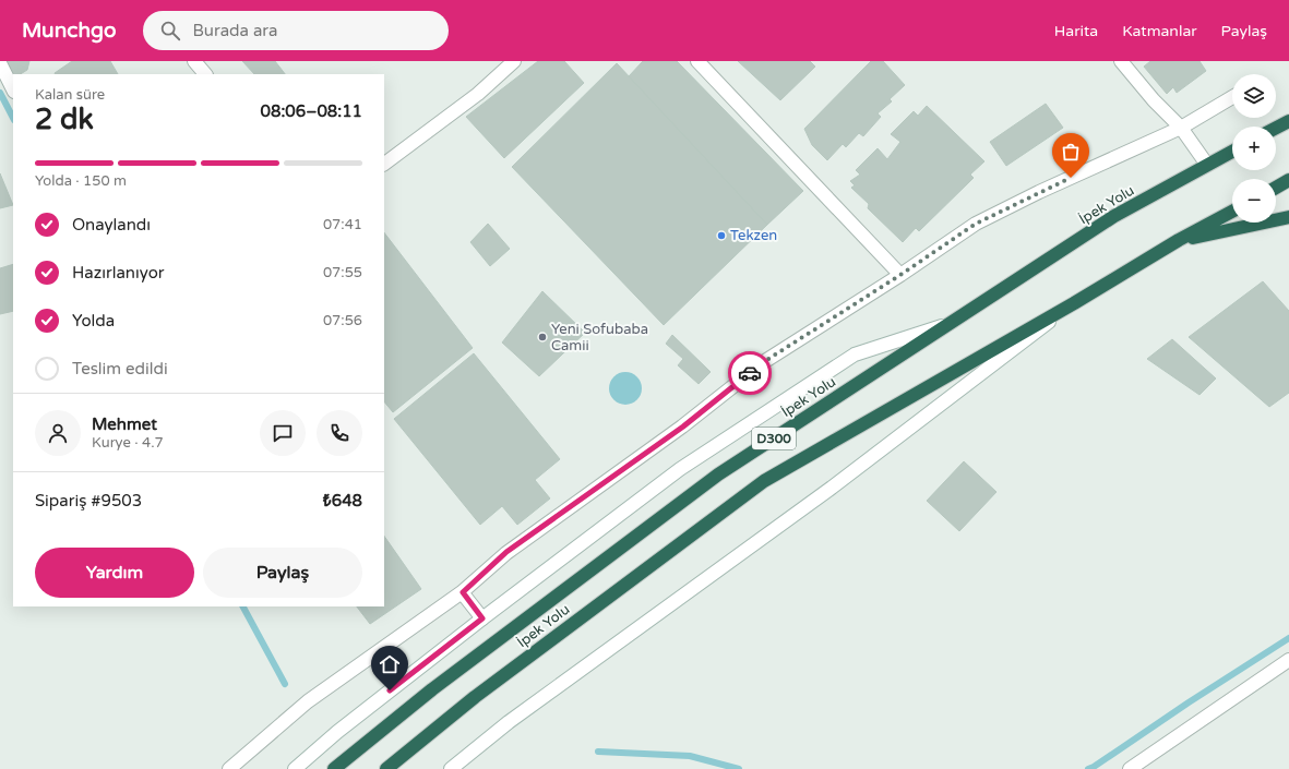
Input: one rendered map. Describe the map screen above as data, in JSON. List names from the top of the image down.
{
  "streets": {
    "highway": ["İpek Yolu", "D300"]
  },
  "places": ["Tekzen", "Yeni Sofubaba Camii"],
  "page": {
    "header": "Munchgo",
    "search": "Burada ara",
    "nav": ["Harita", "Katmanlar", "Paylaş"],
    "map_buttons": ["+", "−"],
    "heading": ["2 dk", "Kalan süre", "08:06–08:11"],
    "panel": [
      "Mehmet",
      "Kurye · 4.7",
      "Sipariş #9503",
      "₺648"
    ],
    "bar": "Yolda · 150 m",
    "list": [
      ["Onaylandı", "07:41"],
      ["Hazırlanıyor", "07:55"],
      ["Yolda", "07:56"],
      "Teslim edildi"
    ],
    "buttons": ["Yardım", "Paylaş"]
  }
}
